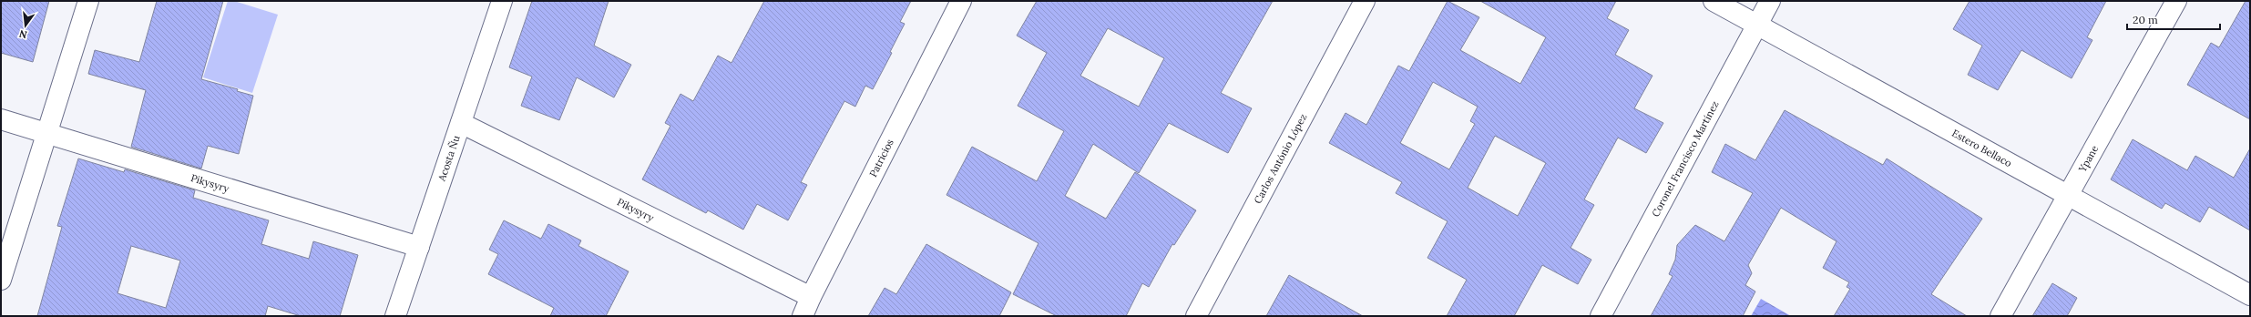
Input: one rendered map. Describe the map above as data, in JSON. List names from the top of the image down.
{
  "streets": {
    "street": [
      "Estero Bellaco",
      "Acosta Ñu",
      "Patricios",
      "Carlos António López",
      "Coronel Francisco Martínez",
      "Ypane",
      "Pikysyry"
    ]
  },
  "crossings": [
    ["Estero Bellaco", "Coronel Francisco Martínez"],
    ["Estero Bellaco", "Ypane"],
    ["Acosta Ñu", "Pikysyry"],
    ["Patricios", "Pikysyry"]
  ],
  "scale_bar": "20 m",
  "north": "bottom"
}
